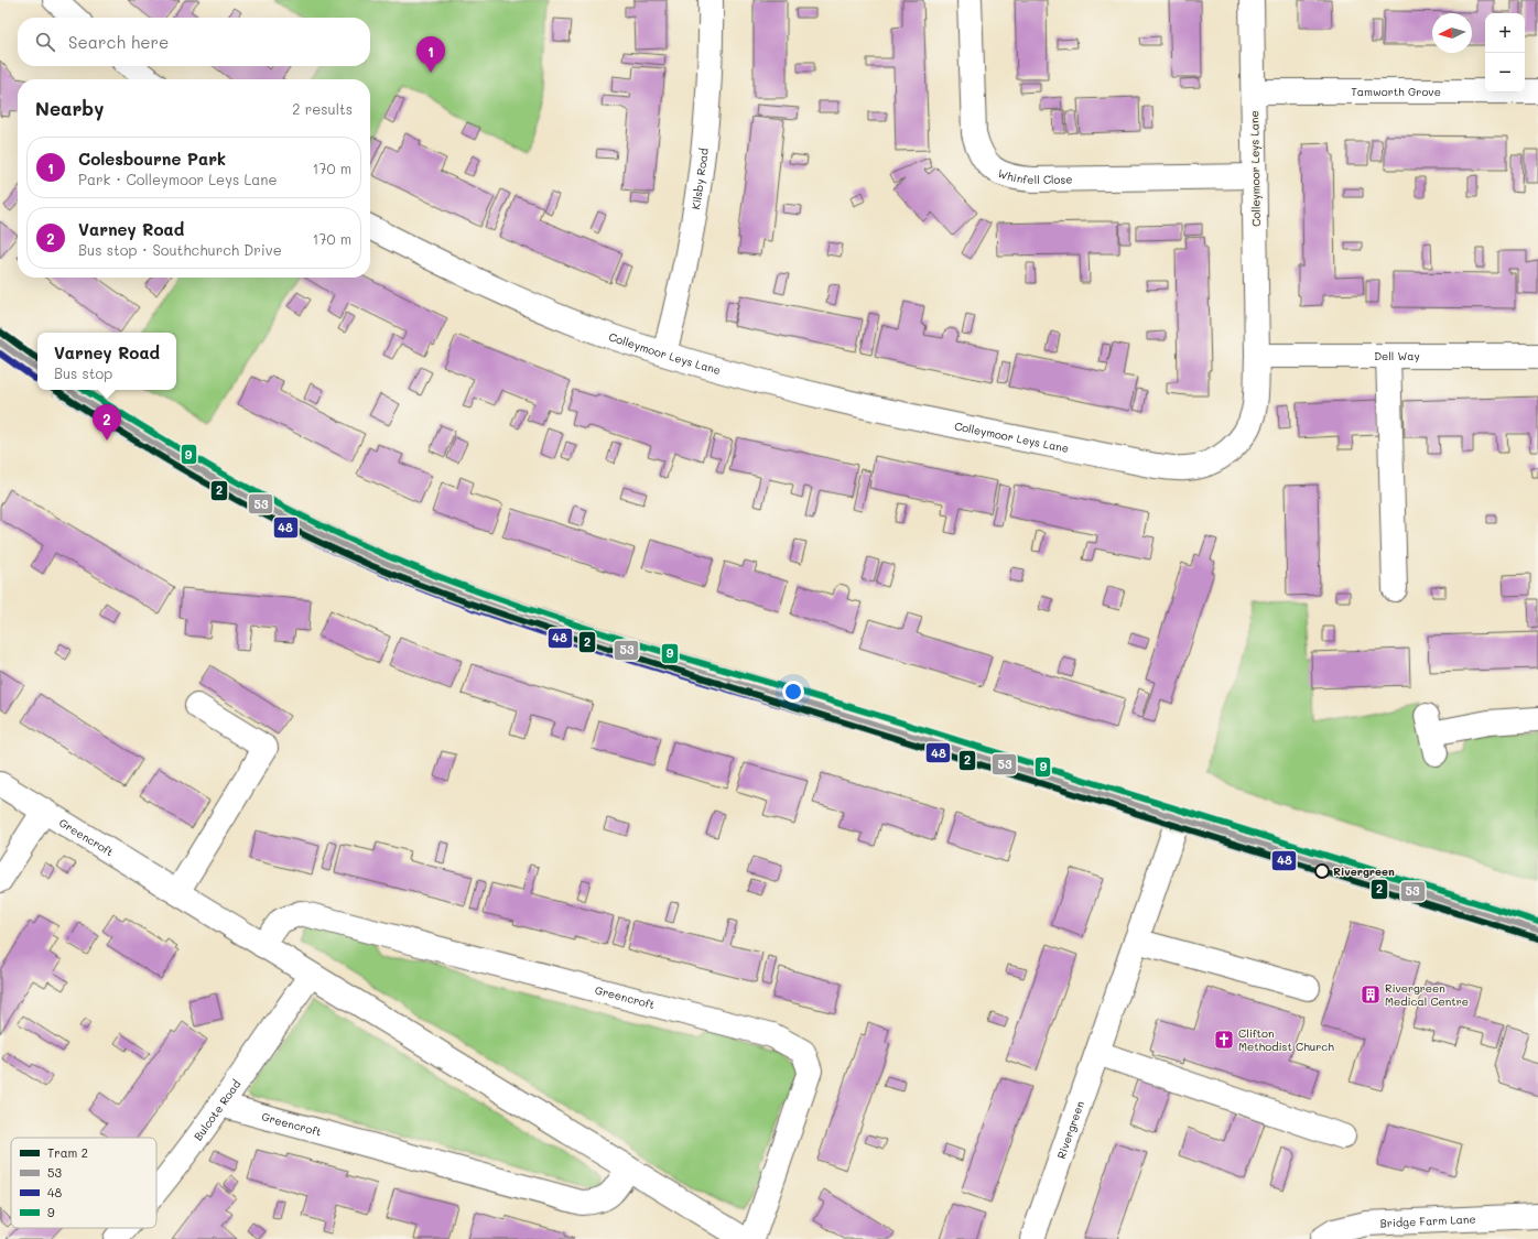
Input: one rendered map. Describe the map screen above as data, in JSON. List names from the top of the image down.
{
  "streets": {
    "street": [
      "Tamworth Grove",
      "Colleymoor Leys Lane",
      "Whinfell Close",
      "Kilsby Road",
      "Dell Way",
      "Greencroft",
      "Bulcote Road",
      "Rivergreen",
      "Bridge Farm Lane"
    ]
  },
  "crossings": [
    ["Tamworth Grove", "Colleymoor Leys Lane"],
    ["Colleymoor Leys Lane", "Whinfell Close"],
    ["Colleymoor Leys Lane", "Kilsby Road"],
    ["Colleymoor Leys Lane", "Dell Way"],
    ["Greencroft", "Bulcote Road"]
  ],
  "places": {
    "other": ["Rivergreen"],
    "building": ["Rivergreen Medical Centre"],
    "church": ["Clifton Methodist Church"]
  },
  "lines": [
    "tram line 2",
    "transit line 9",
    "transit line 53",
    "transit line 48"
  ],
  "legend": [
    "Tram 2",
    "53",
    "48",
    "9"
  ],
  "north": "left",
  "page": {
    "map_buttons": ["+", "−"],
    "search": "Search here",
    "pins": ["1", "2"],
    "heading": ["Nearby", "2 results"],
    "list": [
      {
        "mark": "1",
        "name": "Colesbourne Park",
        "note": "Park · Colleymoor Leys Lane",
        "value": "170 m"
      },
      {
        "mark": "2",
        "name": "Varney Road",
        "note": "Bus stop · Southchurch Drive",
        "value": "170 m"
      }
    ],
    "popup": ["Varney Road", "Bus stop"]
  }
}
